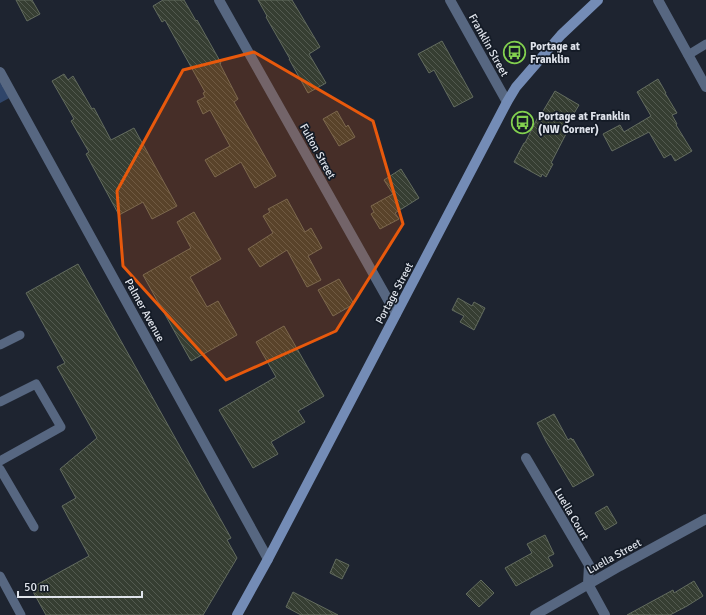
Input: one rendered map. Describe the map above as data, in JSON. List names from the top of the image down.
{
  "streets": {
    "main road": ["Portage Street"],
    "street": [
      "Franklin Street",
      "Fulton Street",
      "Palmer Avenue",
      "Luella Court",
      "Luella Street"
    ]
  },
  "crossings": [
    ["Franklin Street", "Portage Street"],
    ["Fulton Street", "Portage Street"],
    ["Portage Street", "Palmer Avenue"],
    ["Luella Court", "Luella Street"]
  ],
  "places": {
    "bus stop": ["Portage at Franklin", "Portage at Franklin (NW Corner)"]
  },
  "scale_bar": "50 m"
}
